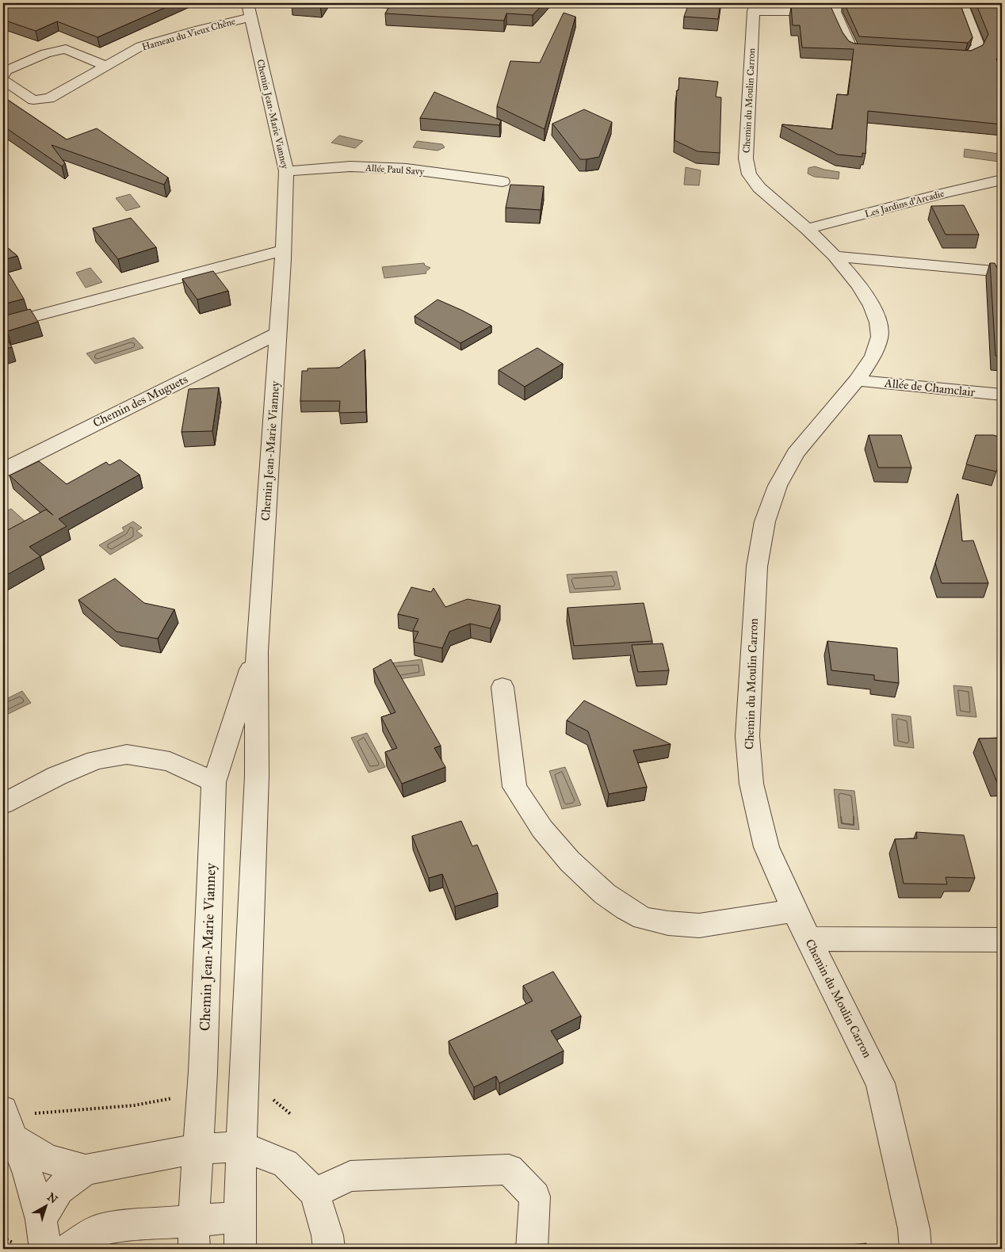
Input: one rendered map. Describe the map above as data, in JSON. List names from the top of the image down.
{
  "streets": {
    "street": [
      "Hameau du Vieux Chêne",
      "Chemin du Moulin Carron",
      "Chemin Jean-Marie Vianney",
      "Allée Paul Savy",
      "Les Jardins d'Arcadie",
      "Allée de Chamclair",
      "Chemin des Muguets"
    ]
  },
  "crossings": [
    ["Hameau du Vieux Chêne", "Chemin Jean-Marie Vianney"],
    ["Chemin du Moulin Carron", "Les Jardins d'Arcadie"],
    ["Chemin du Moulin Carron", "Allée de Chamclair"],
    ["Chemin Jean-Marie Vianney", "Allée Paul Savy"],
    ["Chemin Jean-Marie Vianney", "Chemin des Muguets"]
  ],
  "north": "top right"
}
